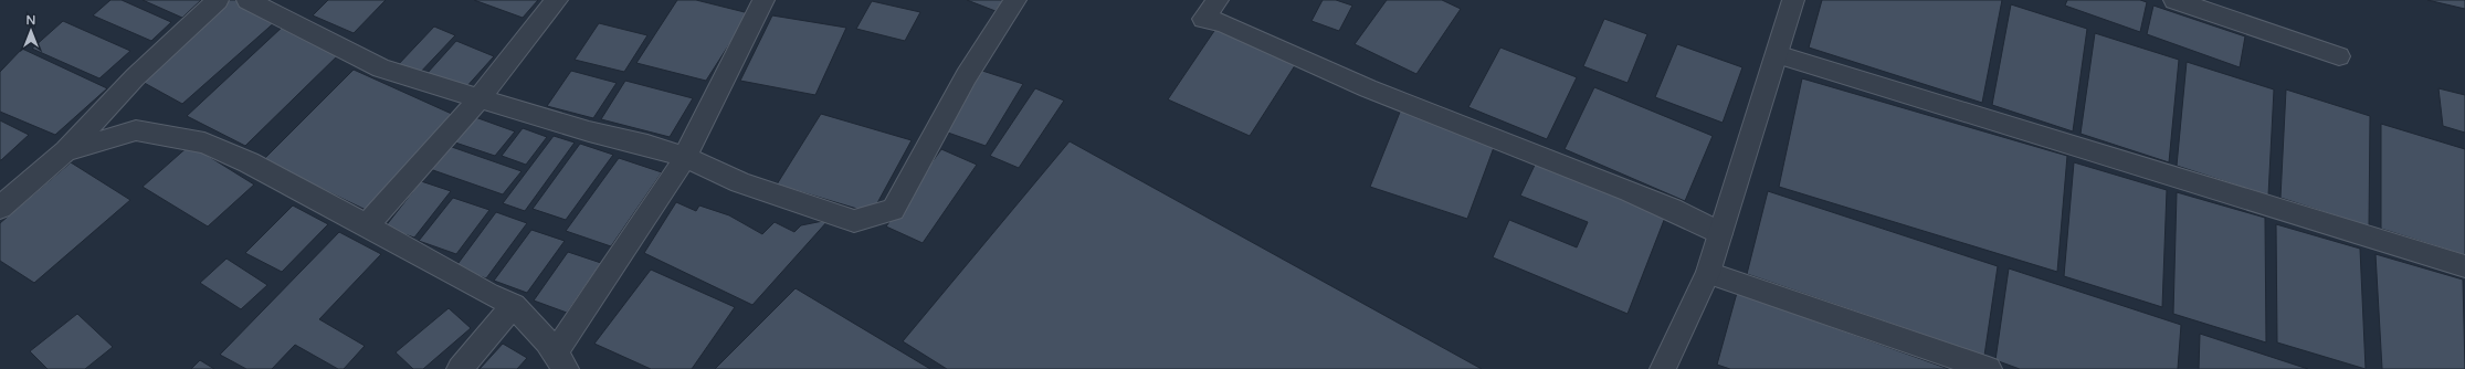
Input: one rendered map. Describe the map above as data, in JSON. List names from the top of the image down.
{
  "north": "top"
}
